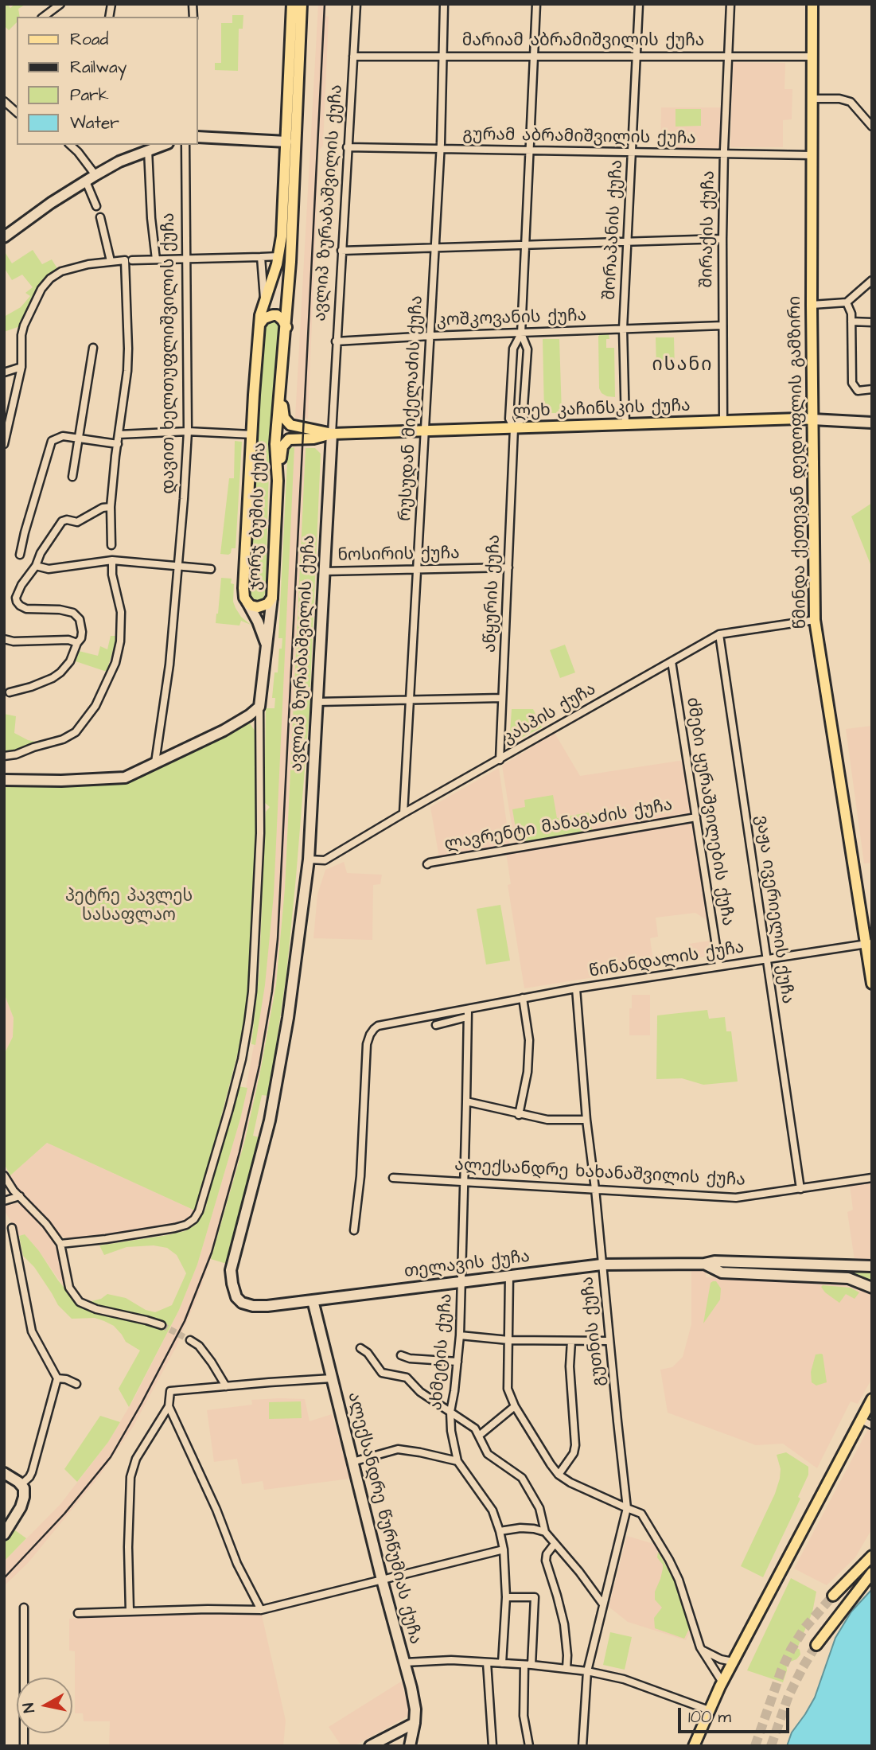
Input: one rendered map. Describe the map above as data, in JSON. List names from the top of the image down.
{
  "streets": {
    "main road": ["ლეხ კაჩინსკის ქუჩა", "წმინდა ქეთევან დედოფლის გამზირი", "ჯორჯ ბუშის ქუჩა"],
    "street": [
      "მარიამ აბრამიშვილის ქუჩა",
      "გურამ აბრამიშვილის ქუჩა",
      "ავლიპ ზურაბაშვილის ქუჩა",
      "შირაქის ქუჩა",
      "შორაპანის ქუჩა",
      "კოშკოვანის ქუჩა",
      "დავით ხელთუფლიშვილის ქუჩა",
      "რუსუდან მიქელაძის ქუჩა",
      "ნოსირის ქუჩა",
      "აწყურის ქუჩა",
      "კასპის ქუჩა",
      "ძმები ყურაშვილების ქუჩა",
      "ლავრენტი მანაგაძის ქუჩა",
      "ვაჟა ივერიელის ქუჩა",
      "წინანდალის ქუჩა",
      "ალექსანდრე ხახანაშვილის ქუჩა",
      "თელავის ქუჩა",
      "გუთნის ქუჩა",
      "ახმეტის ქუჩა",
      "ალექსანდრე წურწუმიას ქუჩა"
    ]
  },
  "crossings": [
    ["მარიამ აბრამიშვილის ქუჩა", "ავლიპ ზურაბაშვილის ქუჩა"],
    ["მარიამ აბრამიშვილის ქუჩა", "შირაქის ქუჩა"],
    ["მარიამ აბრამიშვილის ქუჩა", "შორაპანის ქუჩა"],
    ["მარიამ აბრამიშვილის ქუჩა", "რუსუდან მიქელაძის ქუჩა"],
    ["მარიამ აბრამიშვილის ქუჩა", "წმინდა ქეთევან დედოფლის გამზირი"],
    ["მარიამ აბრამიშვილის ქუჩა", "აწყურის ქუჩა"],
    ["გურამ აბრამიშვილის ქუჩა", "ავლიპ ზურაბაშვილის ქუჩა"],
    ["გურამ აბრამიშვილის ქუჩა", "შირაქის ქუჩა"],
    ["გურამ აბრამიშვილის ქუჩა", "შორაპანის ქუჩა"],
    ["გურამ აბრამიშვილის ქუჩა", "რუსუდან მიქელაძის ქუჩა"],
    ["გურამ აბრამიშვილის ქუჩა", "წმინდა ქეთევან დედოფლის გამზირი"],
    ["გურამ აბრამიშვილის ქუჩა", "აწყურის ქუჩა"],
    ["ავლიპ ზურაბაშვილის ქუჩა", "კოშკოვანის ქუჩა"],
    ["ავლიპ ზურაბაშვილის ქუჩა", "ლეხ კაჩინსკის ქუჩა"],
    ["ავლიპ ზურაბაშვილის ქუჩა", "ნოსირის ქუჩა"],
    ["ავლიპ ზურაბაშვილის ქუჩა", "კასპის ქუჩა"],
    ["ავლიპ ზურაბაშვილის ქუჩა", "თელავის ქუჩა"],
    ["შირაქის ქუჩა", "კოშკოვანის ქუჩა"],
    ["შირაქის ქუჩა", "ლეხ კაჩინსკის ქუჩა"],
    ["შორაპანის ქუჩა", "კოშკოვანის ქუჩა"],
    ["შორაპანის ქუჩა", "ლეხ კაჩინსკის ქუჩა"],
    ["კოშკოვანის ქუჩა", "რუსუდან მიქელაძის ქუჩა"],
    ["კოშკოვანის ქუჩა", "აწყურის ქუჩა"],
    ["რუსუდან მიქელაძის ქუჩა", "ლეხ კაჩინსკის ქუჩა"],
    ["რუსუდან მიქელაძის ქუჩა", "ნოსირის ქუჩა"],
    ["რუსუდან მიქელაძის ქუჩა", "კასპის ქუჩა"],
    ["ლეხ კაჩინსკის ქუჩა", "წმინდა ქეთევან დედოფლის გამზირი"],
    ["ლეხ კაჩინსკის ქუჩა", "ჯორჯ ბუშის ქუჩა"],
    ["ლეხ კაჩინსკის ქუჩა", "აწყურის ქუჩა"],
    ["წმინდა ქეთევან დედოფლის გამზირი", "კასპის ქუჩა"],
    ["წმინდა ქეთევან დედოფლის გამზირი", "წინანდალის ქუჩა"],
    ["ნოსირის ქუჩა", "აწყურის ქუჩა"],
    ["აწყურის ქუჩა", "კასპის ქუჩა"],
    ["კასპის ქუჩა", "ძმები ყურაშვილების ქუჩა"],
    ["კასპის ქუჩა", "ვაჟა ივერიელის ქუჩა"],
    ["ძმები ყურაშვილების ქუჩა", "ლავრენტი მანაგაძის ქუჩა"],
    ["ძმები ყურაშვილების ქუჩა", "წინანდალის ქუჩა"],
    ["ვაჟა ივერიელის ქუჩა", "წინანდალის ქუჩა"],
    ["ვაჟა ივერიელის ქუჩა", "ალექსანდრე ხახანაშვილის ქუჩა"],
    ["წინანდალის ქუჩა", "გუთნის ქუჩა"],
    ["წინანდალის ქუჩა", "ახმეტის ქუჩა"],
    ["ალექსანდრე ხახანაშვილის ქუჩა", "გუთნის ქუჩა"],
    ["ალექსანდრე ხახანაშვილის ქუჩა", "ახმეტის ქუჩა"],
    ["თელავის ქუჩა", "გუთნის ქუჩა"],
    ["თელავის ქუჩა", "ახმეტის ქუჩა"],
    ["თელავის ქუჩა", "ალექსანდრე წურწუმიას ქუჩა"]
  ],
  "districts": ["ისანი"],
  "parks": ["პეტრე პავლეს სასაფლაო"],
  "legend": [
    "Road",
    "Railway",
    "Park",
    "Water"
  ],
  "scale_bar": "100 m",
  "north": "left"
}
